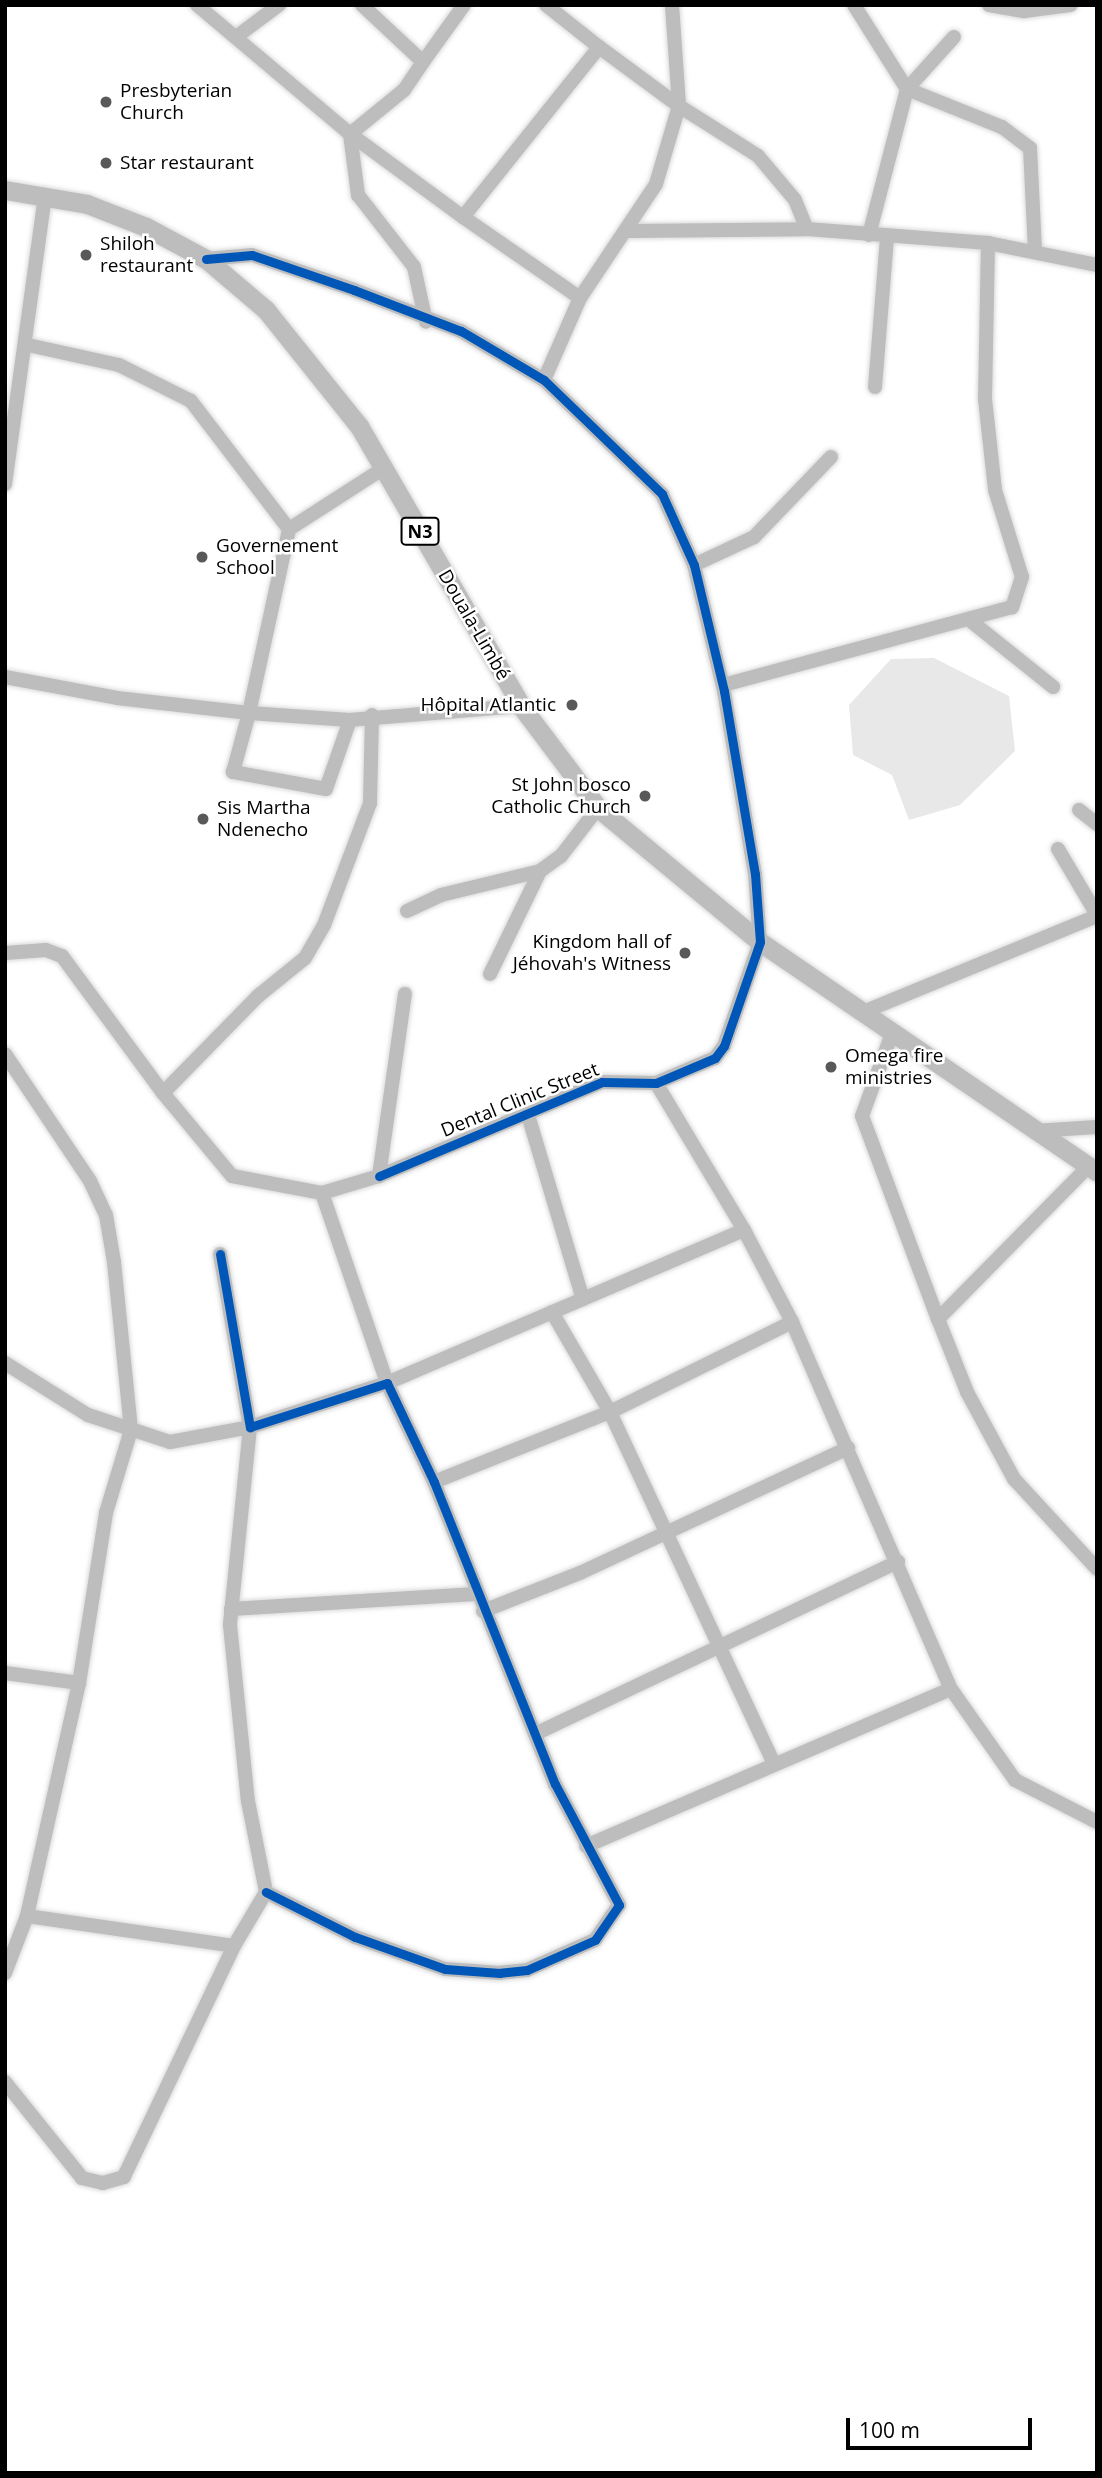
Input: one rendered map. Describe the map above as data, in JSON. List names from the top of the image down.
{
  "streets": {
    "highway": ["N3", "Douala-Limbé"],
    "street": ["Dental Clinic Street"]
  },
  "crossings": [
    ["Douala-Limbé", "Dental Clinic Street"]
  ],
  "places": [
    "Presbyterian Church",
    "Star restaurant",
    "Shiloh restaurant",
    "Governement School",
    "Hôpital Atlantic",
    "St John bosco Catholic Church",
    "Sis Martha Ndenecho",
    "Kingdom hall of Jéhovah's Witness",
    "Omega fire ministries"
  ],
  "scale_bar": "100 m"
}
